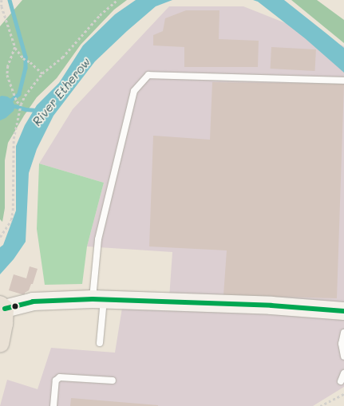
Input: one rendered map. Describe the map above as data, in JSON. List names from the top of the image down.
{
  "water": ["River Etherow"]
}
